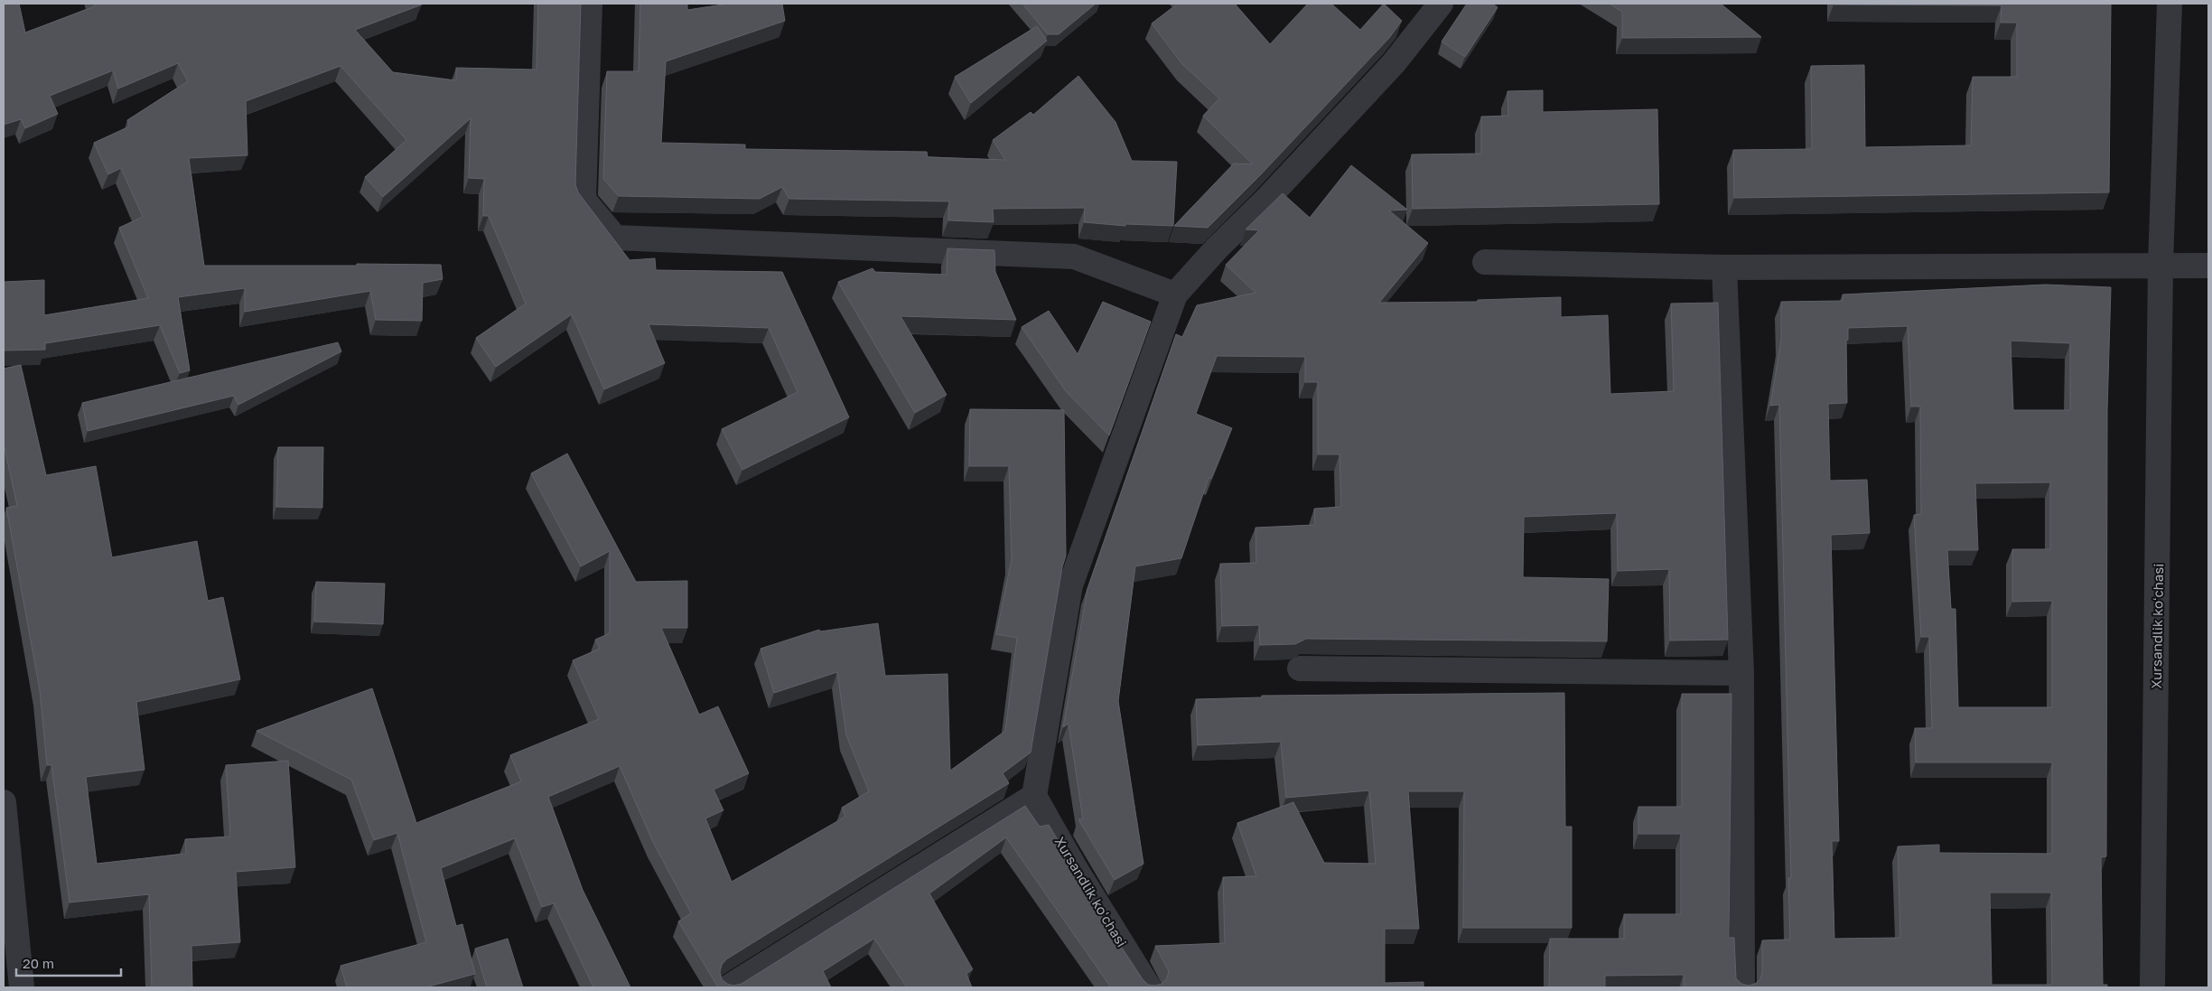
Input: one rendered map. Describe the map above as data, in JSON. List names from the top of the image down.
{
  "streets": {
    "street": ["Xursandlik koʻchasi"]
  },
  "scale_bar": "20 m"
}
